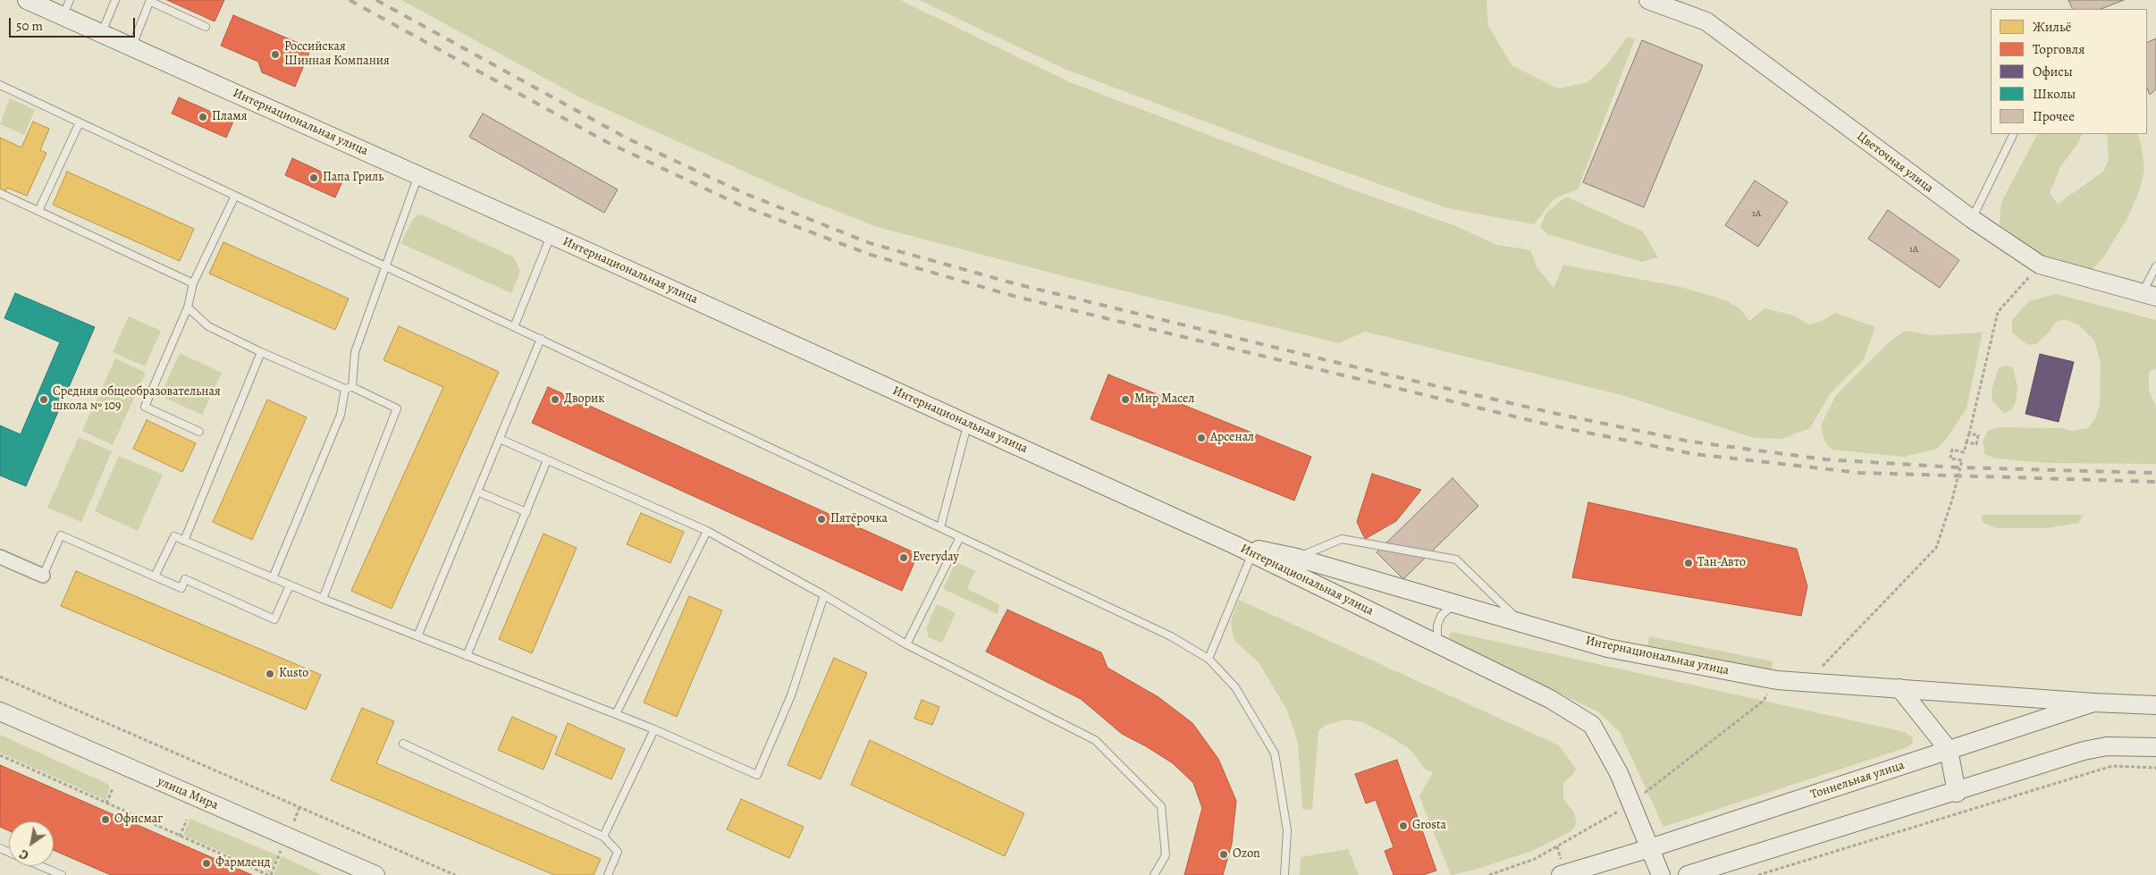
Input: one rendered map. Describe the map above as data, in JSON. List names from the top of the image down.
{
  "streets": {
    "main road": [
      "Интернациональная улица",
      "Цветочная улица",
      "Тоннельная улица",
      "улица Мира"
    ]
  },
  "crossings": [
    ["Интернациональная улица", "Тоннельная улица"]
  ],
  "places": [
    "Российская Шинная Компания",
    "Пламя",
    "Папа Гриль",
    "Средняя общеобразовательная школа № 109",
    "Дворик",
    "Мир Масел",
    "Арсенал",
    "Пятёрочка",
    "Everyday",
    "Тан-Авто",
    "Kusto",
    "Офисмаг",
    "Grosta",
    "Ozon",
    "Фармленд"
  ],
  "house_numbers": ["1А", "1А"],
  "legend": [
    "Жильё",
    "Торговля",
    "Офисы",
    "Школы",
    "Прочее"
  ],
  "scale_bar": "50 m",
  "north": "bottom left"
}
